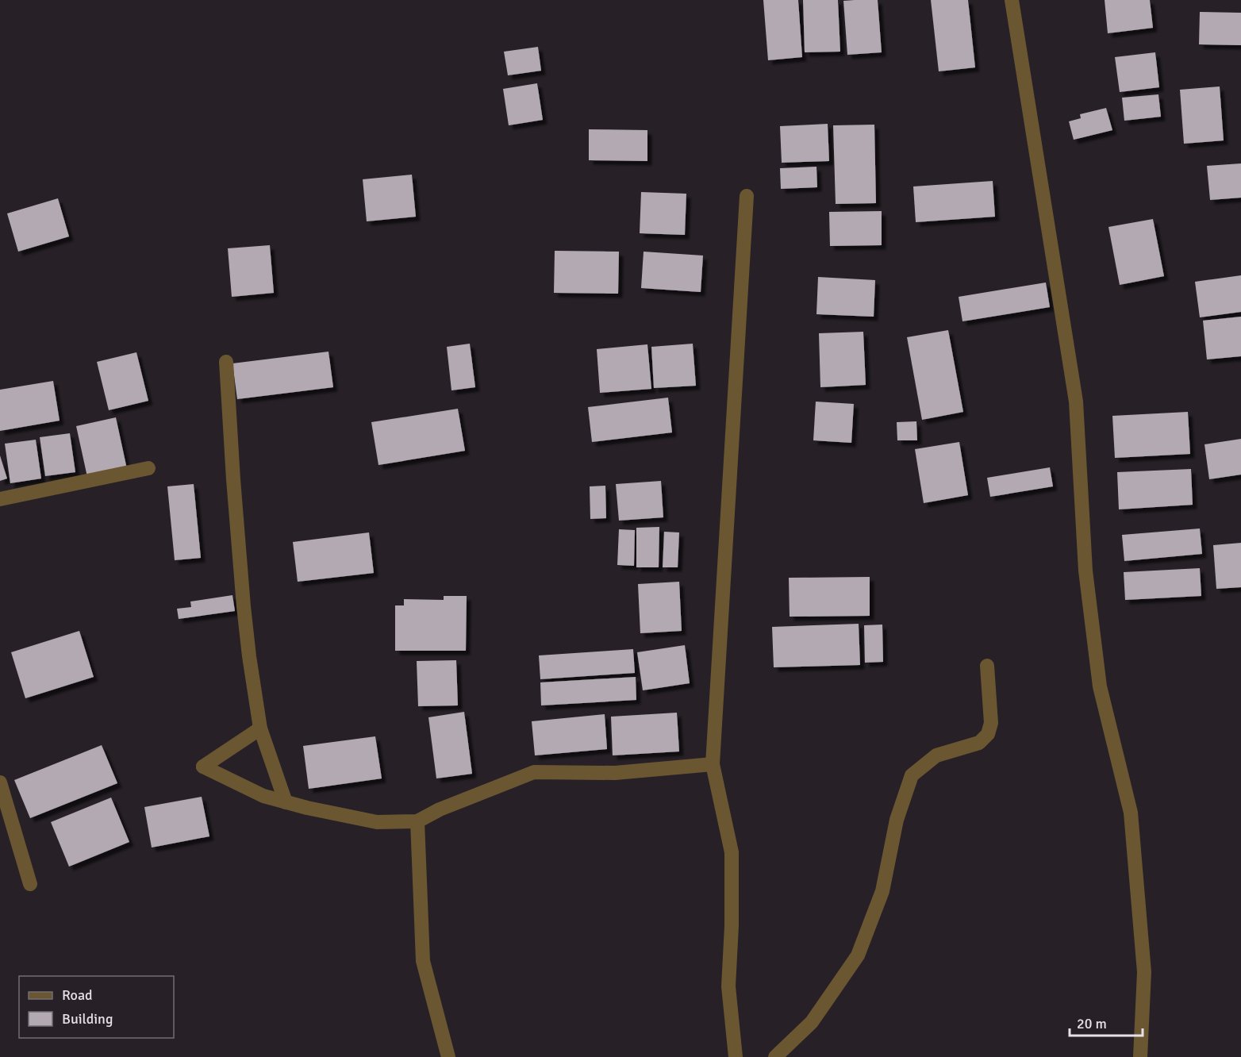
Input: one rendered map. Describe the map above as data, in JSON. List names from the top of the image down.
{
  "legend": ["Road", "Building"],
  "scale_bar": "20 m"
}
